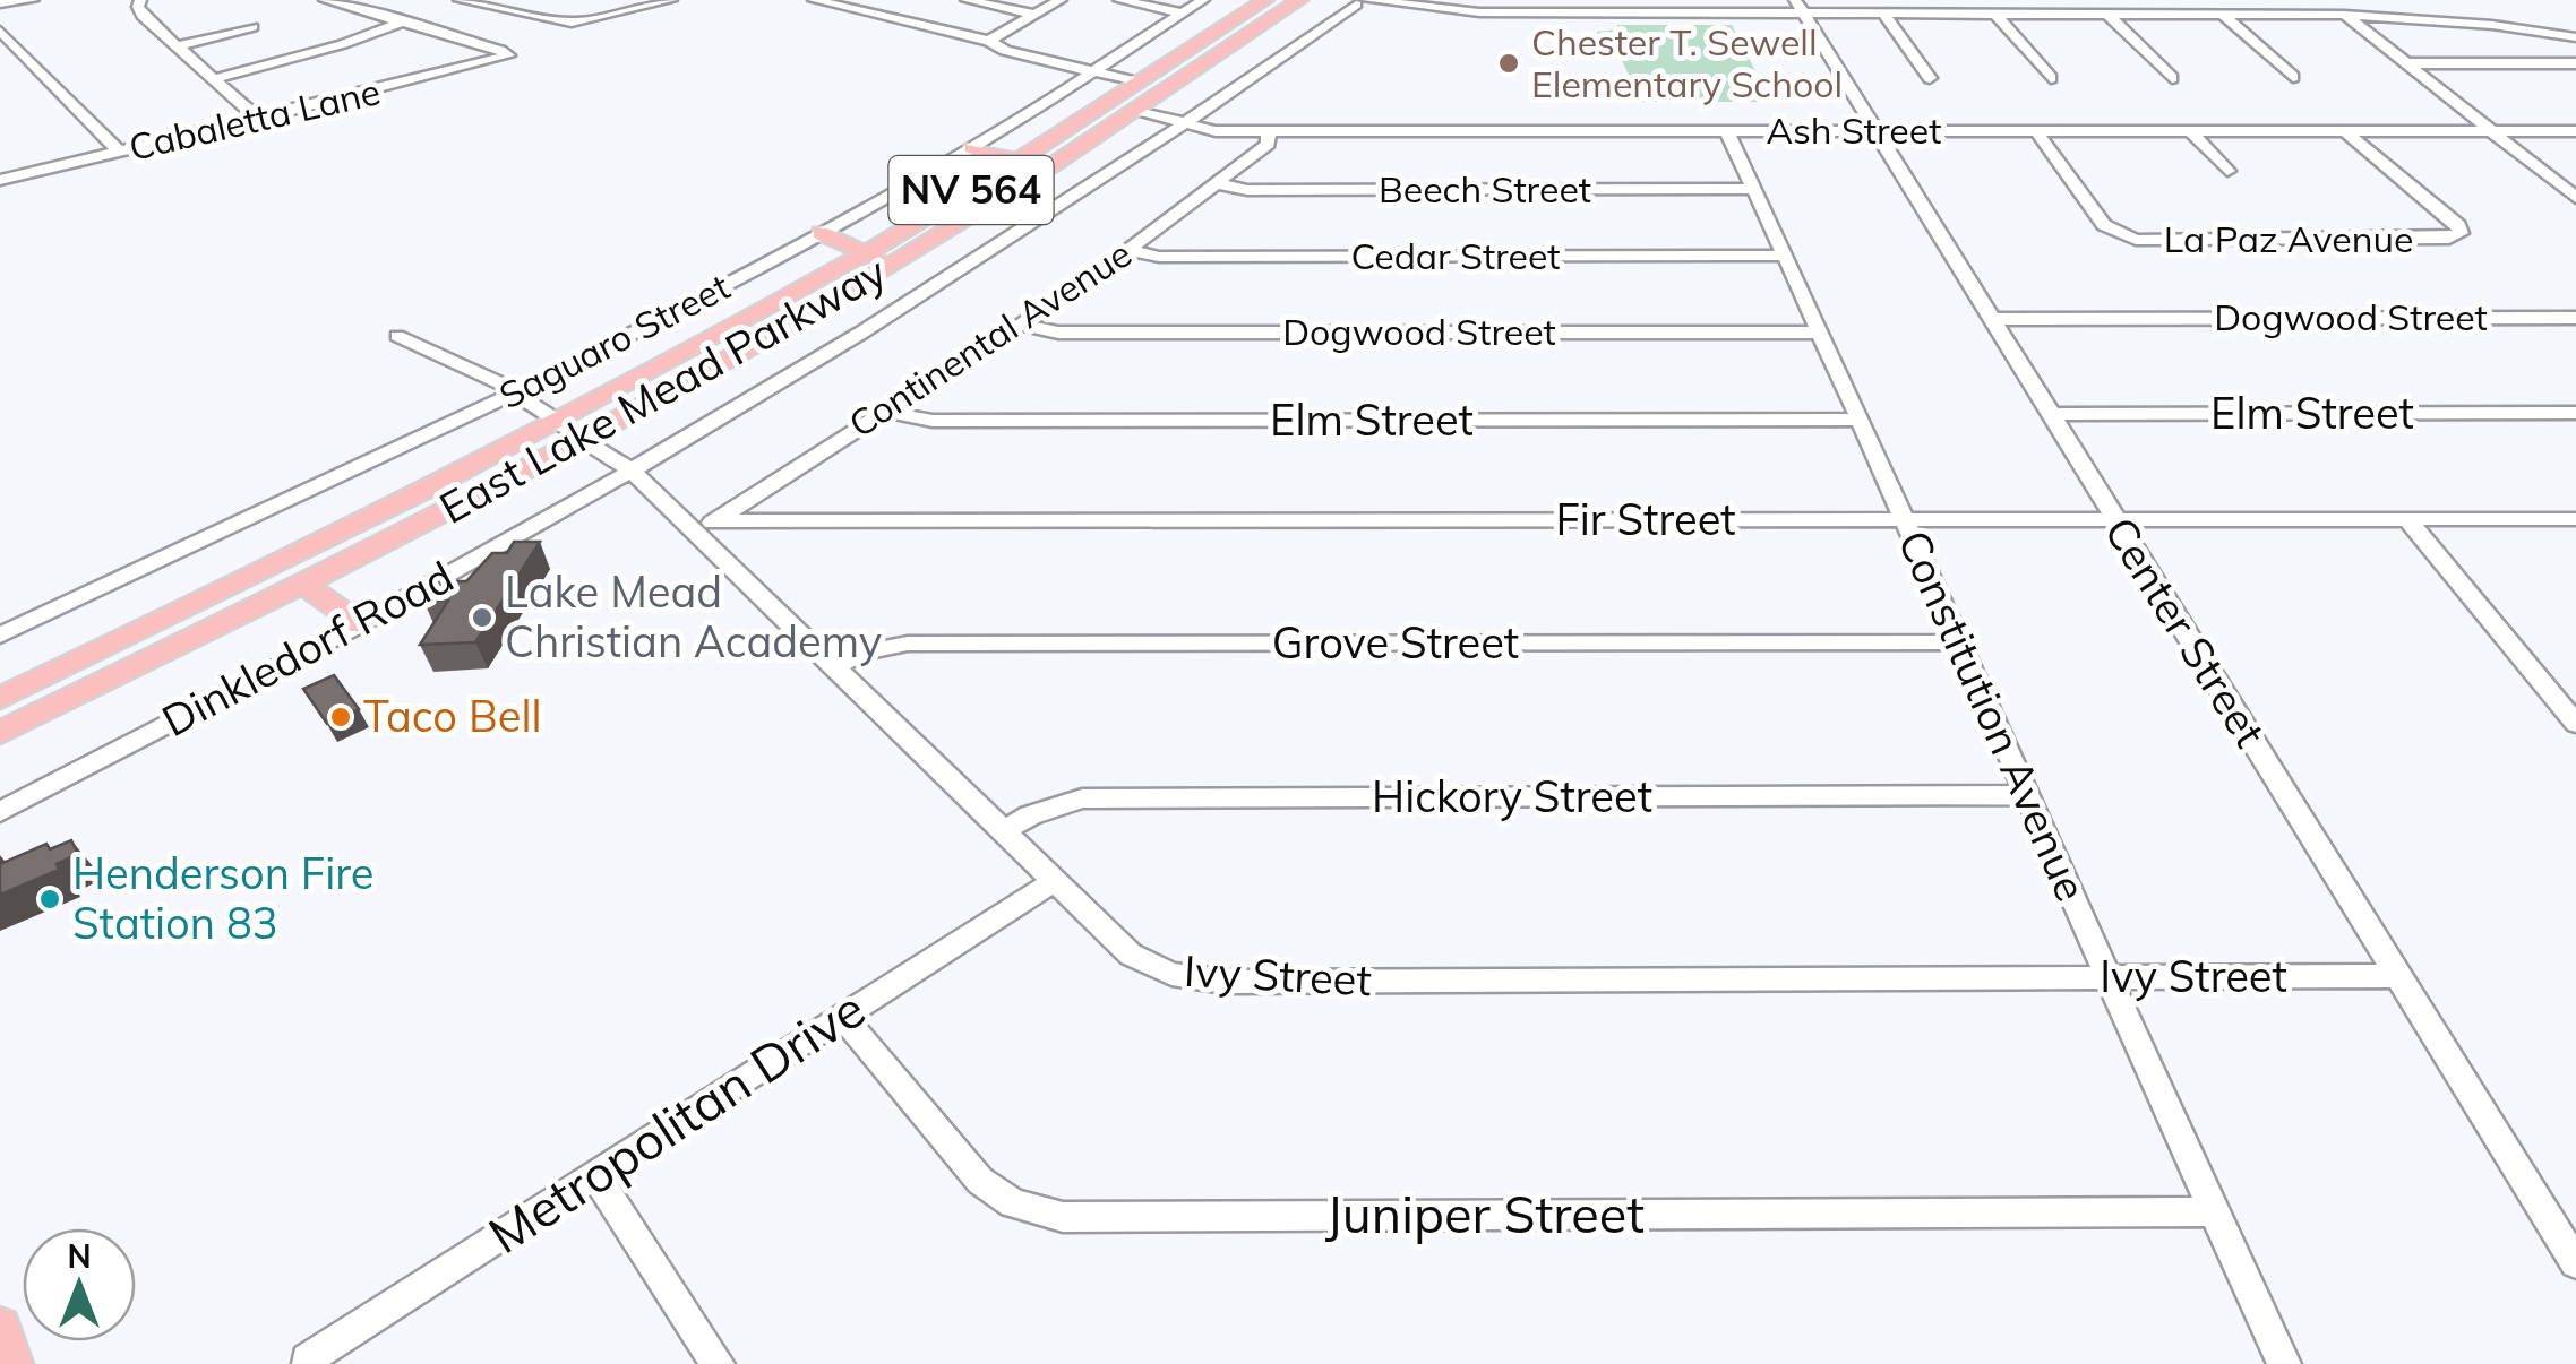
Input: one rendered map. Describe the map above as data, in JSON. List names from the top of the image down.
{
  "streets": {
    "main road": ["NV 564", "East Lake Mead Parkway"],
    "street": [
      "Cabaletta Lane",
      "Ash Street",
      "Beech Street",
      "La Paz Avenue",
      "Cedar Street",
      "Dogwood Street",
      "Continental Avenue",
      "Saguaro Street",
      "Elm Street",
      "Fir Street",
      "Center Street",
      "Grove Street",
      "Dinkledorf Road",
      "Constitution Avenue",
      "Hickory Street",
      "Ivy Street",
      "Metropolitan Drive",
      "Juniper Street"
    ]
  },
  "crossings": [
    ["Ash Street", "La Paz Avenue"],
    ["Ash Street", "Continental Avenue"],
    ["Ash Street", "East Lake Mead Parkway"],
    ["Ash Street", "Center Street"],
    ["Ash Street", "Dinkledorf Road"],
    ["Ash Street", "Constitution Avenue"],
    ["Beech Street", "Continental Avenue"],
    ["Beech Street", "Constitution Avenue"],
    ["Cedar Street", "Continental Avenue"],
    ["Cedar Street", "Constitution Avenue"],
    ["Dogwood Street", "Continental Avenue"],
    ["Dogwood Street", "Center Street"],
    ["Dogwood Street", "Constitution Avenue"],
    ["Continental Avenue", "Elm Street"],
    ["Continental Avenue", "Fir Street"],
    ["Continental Avenue", "Ivy Street"],
    ["Saguaro Street", "Ivy Street"],
    ["East Lake Mead Parkway", "Ivy Street"],
    ["Elm Street", "Center Street"],
    ["Elm Street", "Constitution Avenue"],
    ["Fir Street", "Center Street"],
    ["Fir Street", "Constitution Avenue"],
    ["Fir Street", "Ivy Street"],
    ["Center Street", "Ivy Street"],
    ["Grove Street", "Constitution Avenue"],
    ["Grove Street", "Ivy Street"],
    ["Dinkledorf Road", "Ivy Street"],
    ["Constitution Avenue", "Hickory Street"],
    ["Constitution Avenue", "Ivy Street"],
    ["Constitution Avenue", "Juniper Street"],
    ["Hickory Street", "Ivy Street"],
    ["Ivy Street", "Metropolitan Drive"],
    ["Metropolitan Drive", "Juniper Street"]
  ],
  "places": [
    "Chester T. Sewell Elementary School",
    "Lake Mead Christian Academy",
    "Taco Bell",
    "Henderson Fire Station 83"
  ],
  "north": "top"
}
